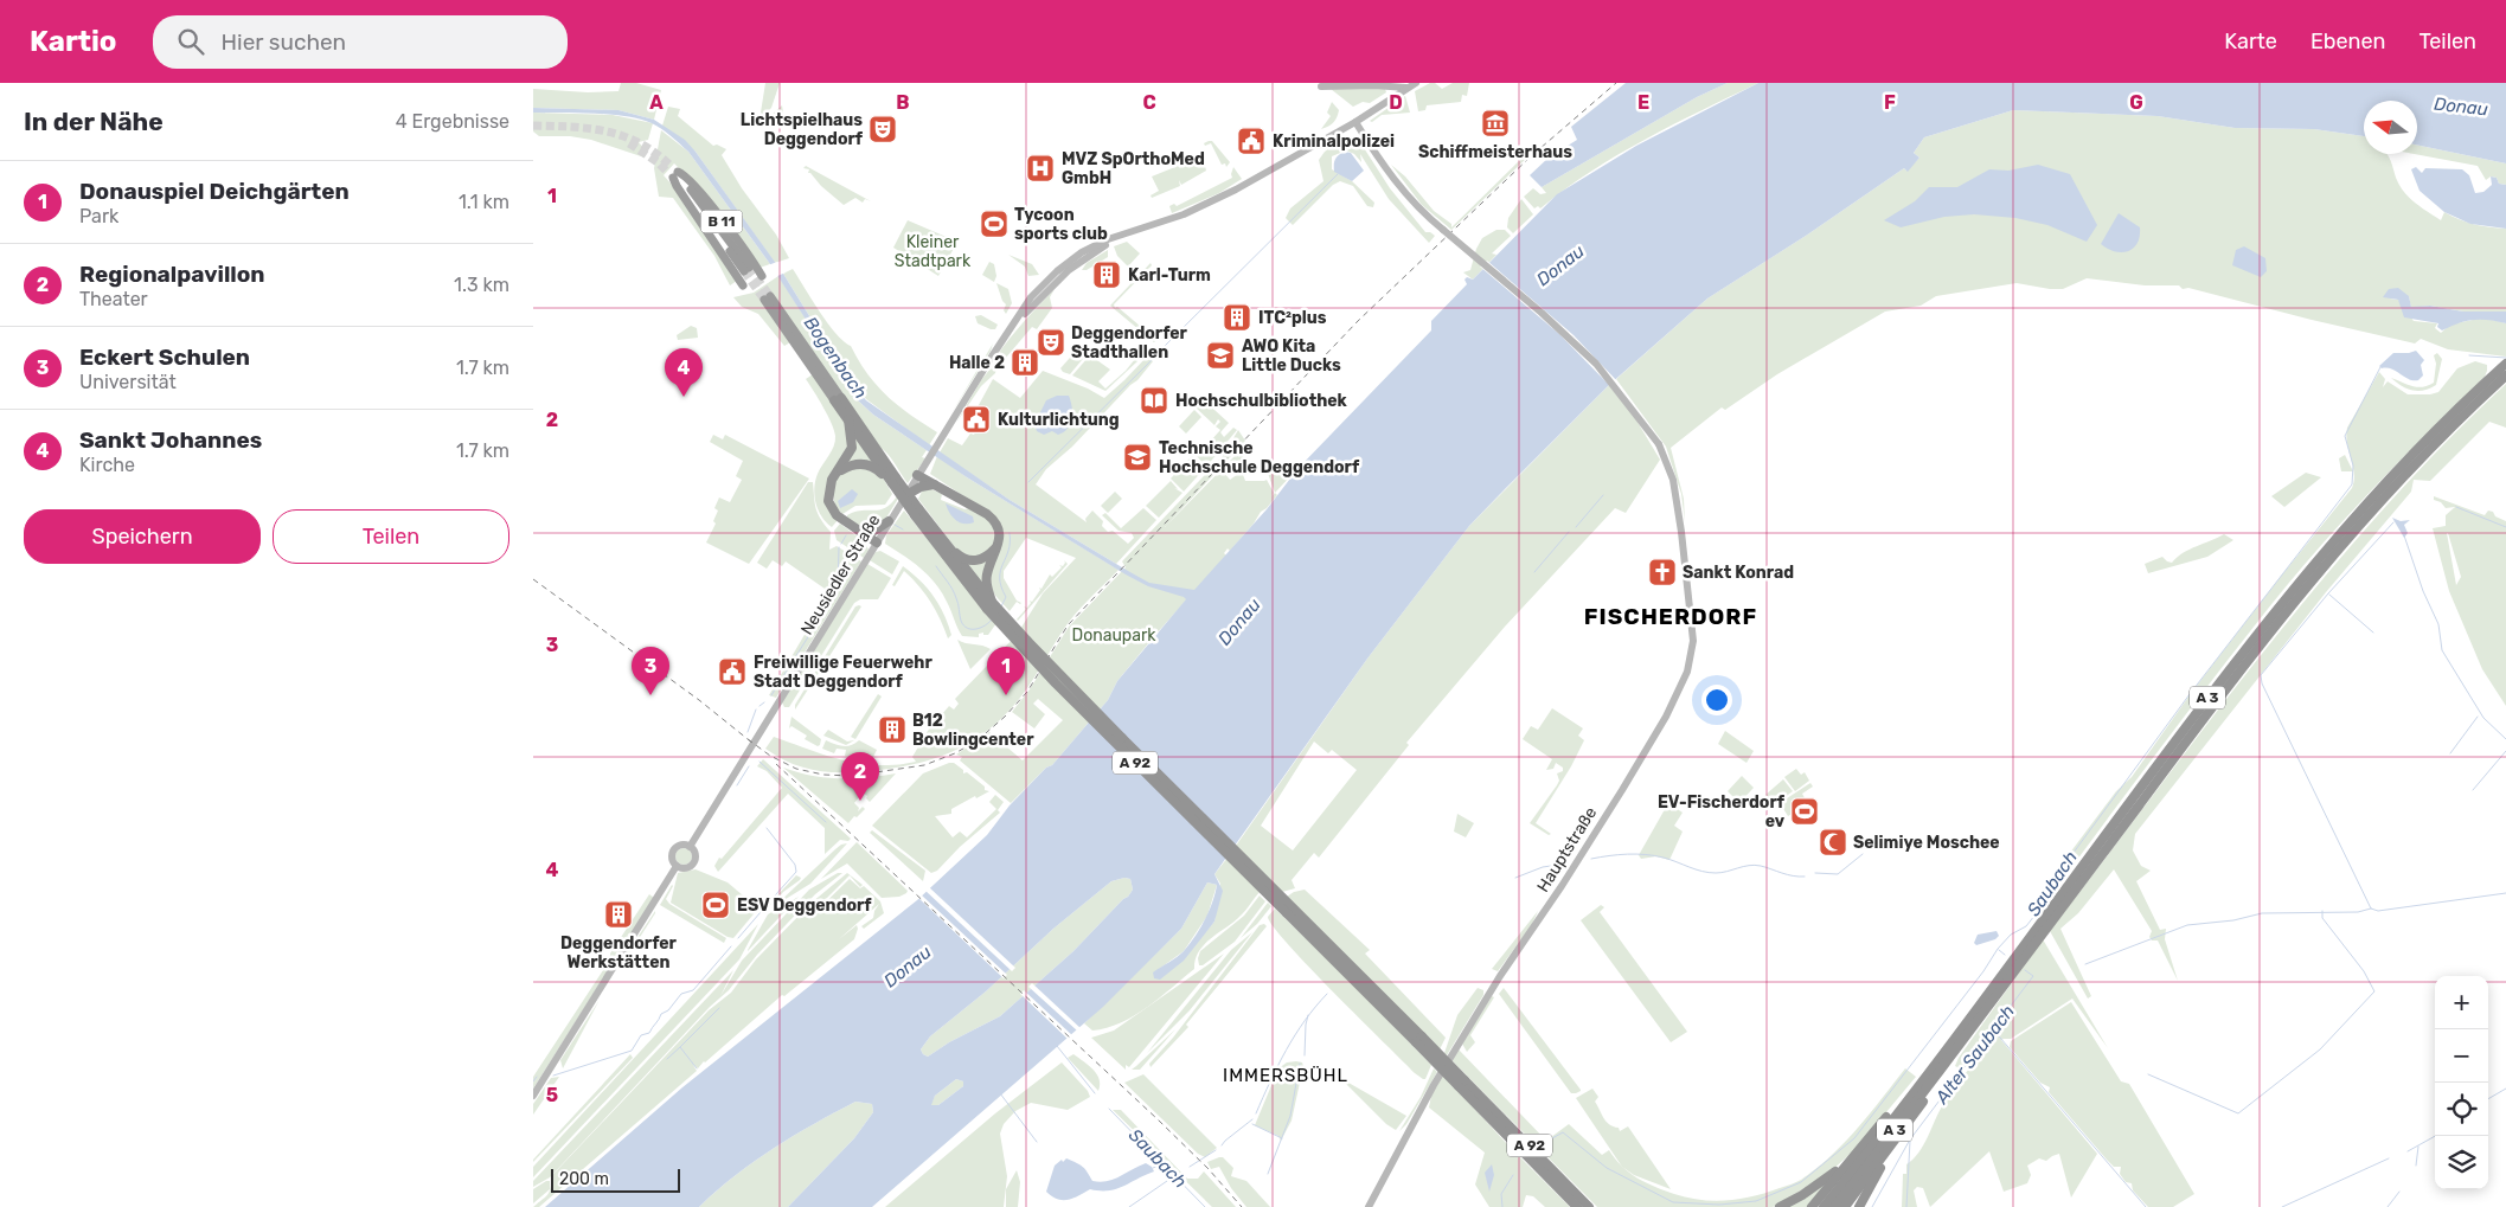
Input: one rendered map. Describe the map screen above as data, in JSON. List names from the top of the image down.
{
  "streets": {
    "highway": ["B 11", "A 3", "A 92"],
    "main road": ["Neusiedler Straße", "Hauptstraße"]
  },
  "crossings": [
    ["Neusiedler Straße", "Hauptstraße"]
  ],
  "districts": ["FISCHERDORF", "IMMERSBÜHL"],
  "water": [
    "Donau",
    "Bogenbach",
    "Saubach",
    "Alter Saubach"
  ],
  "parks": ["Kleiner Stadtpark", "Donaupark"],
  "places": {
    "museum": ["Schiffmeisterhaus"],
    "theatre": ["Lichtspielhaus Deggendorf", "Deggendorfer Stadthallen"],
    "public building": ["Kriminalpolizei", "Kulturlichtung", "Freiwillige Feuerwehr Stadt Deggendorf"],
    "hospital": ["MVZ SpOrthoMed GmbH"],
    "sports": ["Tycoon sports club", "EV-Fischerdorf ev", "ESV Deggendorf"],
    "building": [
      "Karl-Turm",
      "ITC²plus",
      "Halle 2",
      "B12 Bowlingcenter",
      "Deggendorfer Werkstätten"
    ],
    "school or university": ["AWO Kita Little Ducks", "Technische Hochschule Deggendorf"],
    "library": ["Hochschulbibliothek"],
    "church": ["Sankt Konrad"],
    "mosque": ["Selimiye Moschee"]
  },
  "scale_bar": "200 m",
  "north": "left",
  "page": {
    "header": "Kartio",
    "search": "Hier suchen",
    "nav": ["Karte", "Ebenen", "Teilen"],
    "heading": ["In der Nähe", "4 Ergebnisse"],
    "list": [
      {
        "mark": "1",
        "name": "Donauspiel Deichgärten",
        "note": "Park",
        "value": "1.1 km"
      },
      {
        "mark": "2",
        "name": "Regionalpavillon",
        "note": "Theater",
        "value": "1.3 km"
      },
      {
        "mark": "3",
        "name": "Eckert Schulen",
        "note": "Universität",
        "value": "1.7 km"
      },
      {
        "mark": "4",
        "name": "Sankt Johannes",
        "note": "Kirche",
        "value": "1.7 km"
      }
    ],
    "pins": [
      "4",
      "1",
      "3",
      "2"
    ],
    "buttons": ["Speichern", "Teilen"],
    "map_buttons": ["+", "−"],
    "scale": "200 m"
  },
  "grid": {
    "columns": [
      "A",
      "B",
      "C",
      "D",
      "E",
      "F",
      "G"
    ],
    "rows": [
      "1",
      "2",
      "3",
      "4",
      "5"
    ]
  }
}
